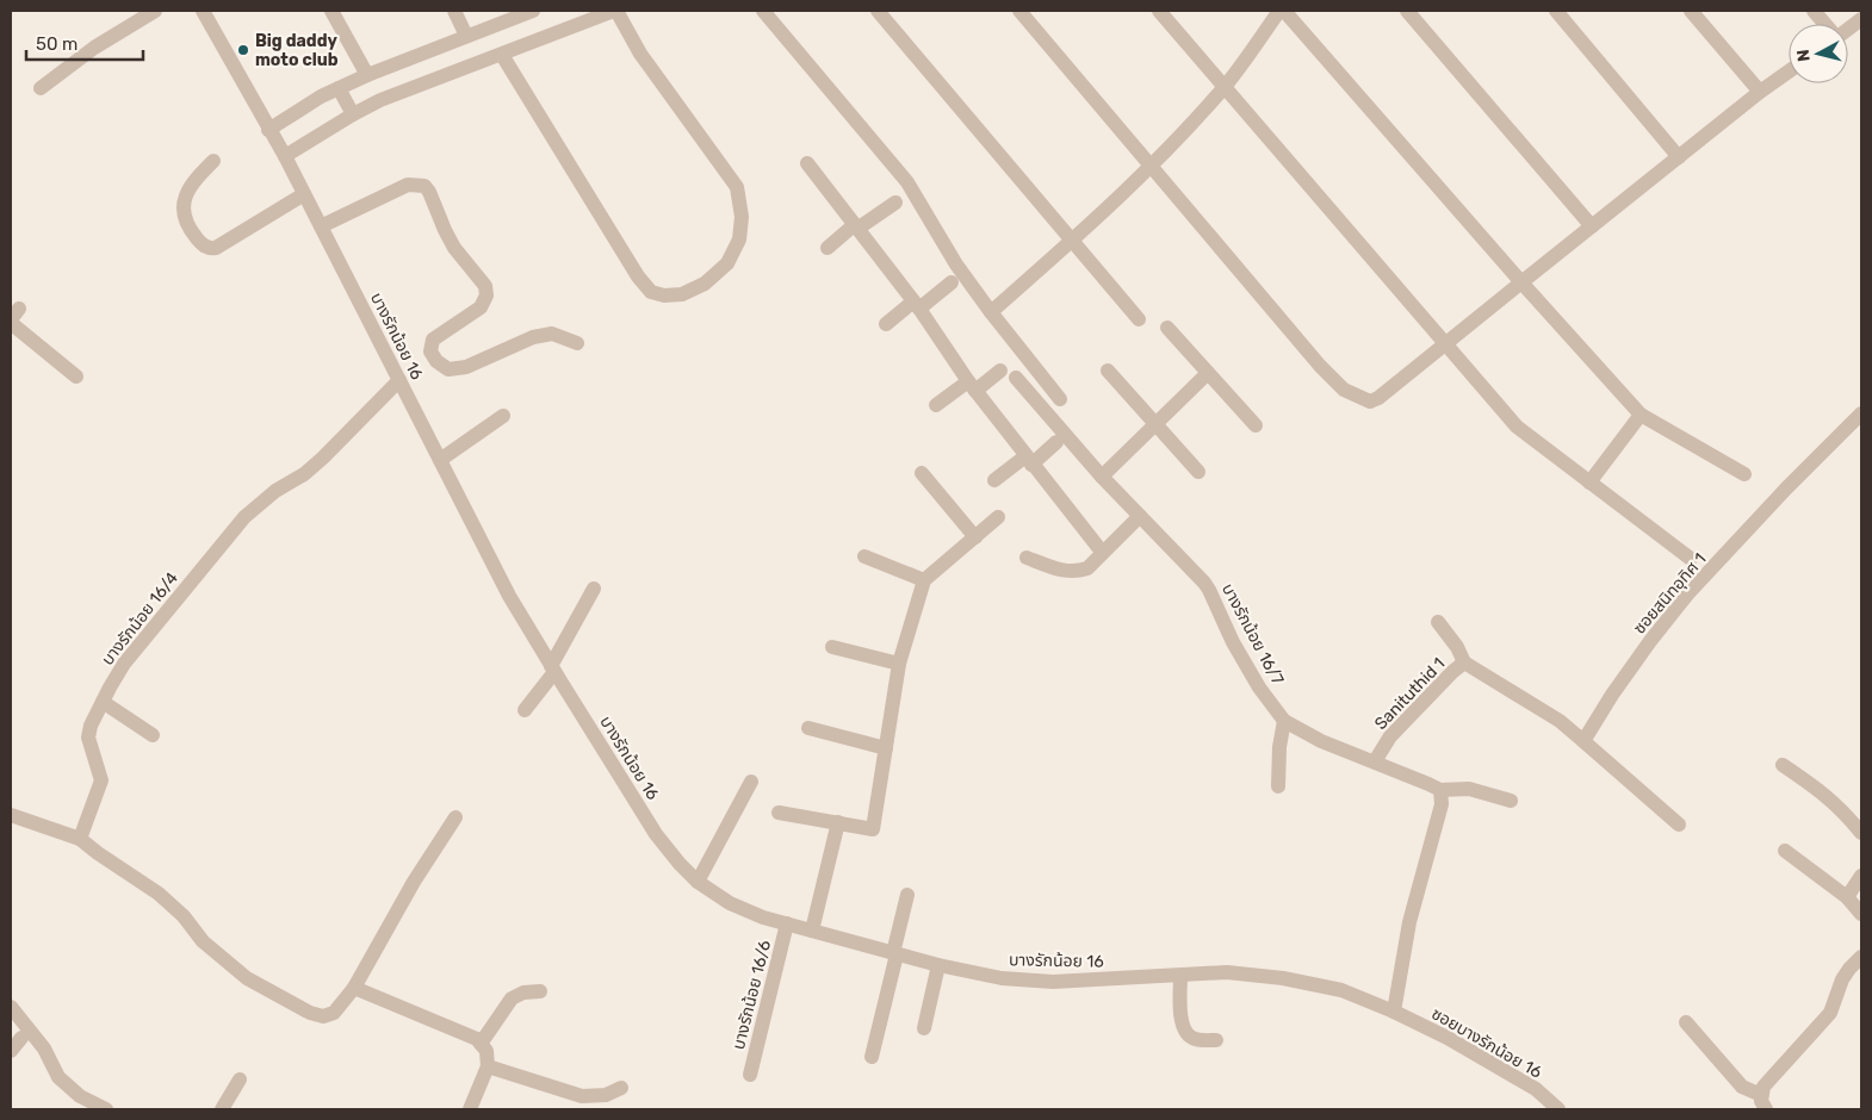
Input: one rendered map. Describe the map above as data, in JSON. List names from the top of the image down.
{
  "streets": {
    "street": [
      "บางรักน้อย 16",
      "ซอยสนิทอุทิศ 1",
      "บางรักน้อย 16/4",
      "บางรักน้อย 16/7",
      "Sanituthid 1",
      "บางรักน้อย 16/6",
      "ซอยบางรักน้อย 16"
    ]
  },
  "crossings": [
    ["บางรักน้อย 16", "บางรักน้อย 16/4"],
    ["บางรักน้อย 16", "บางรักน้อย 16/6"],
    ["บางรักน้อย 16", "ซอยบางรักน้อย 16"],
    ["ซอยสนิทอุทิศ 1", "Sanituthid 1"],
    ["บางรักน้อย 16/7", "Sanituthid 1"]
  ],
  "places": ["Big daddy moto club"],
  "scale_bar": "50 m",
  "north": "left"
}
